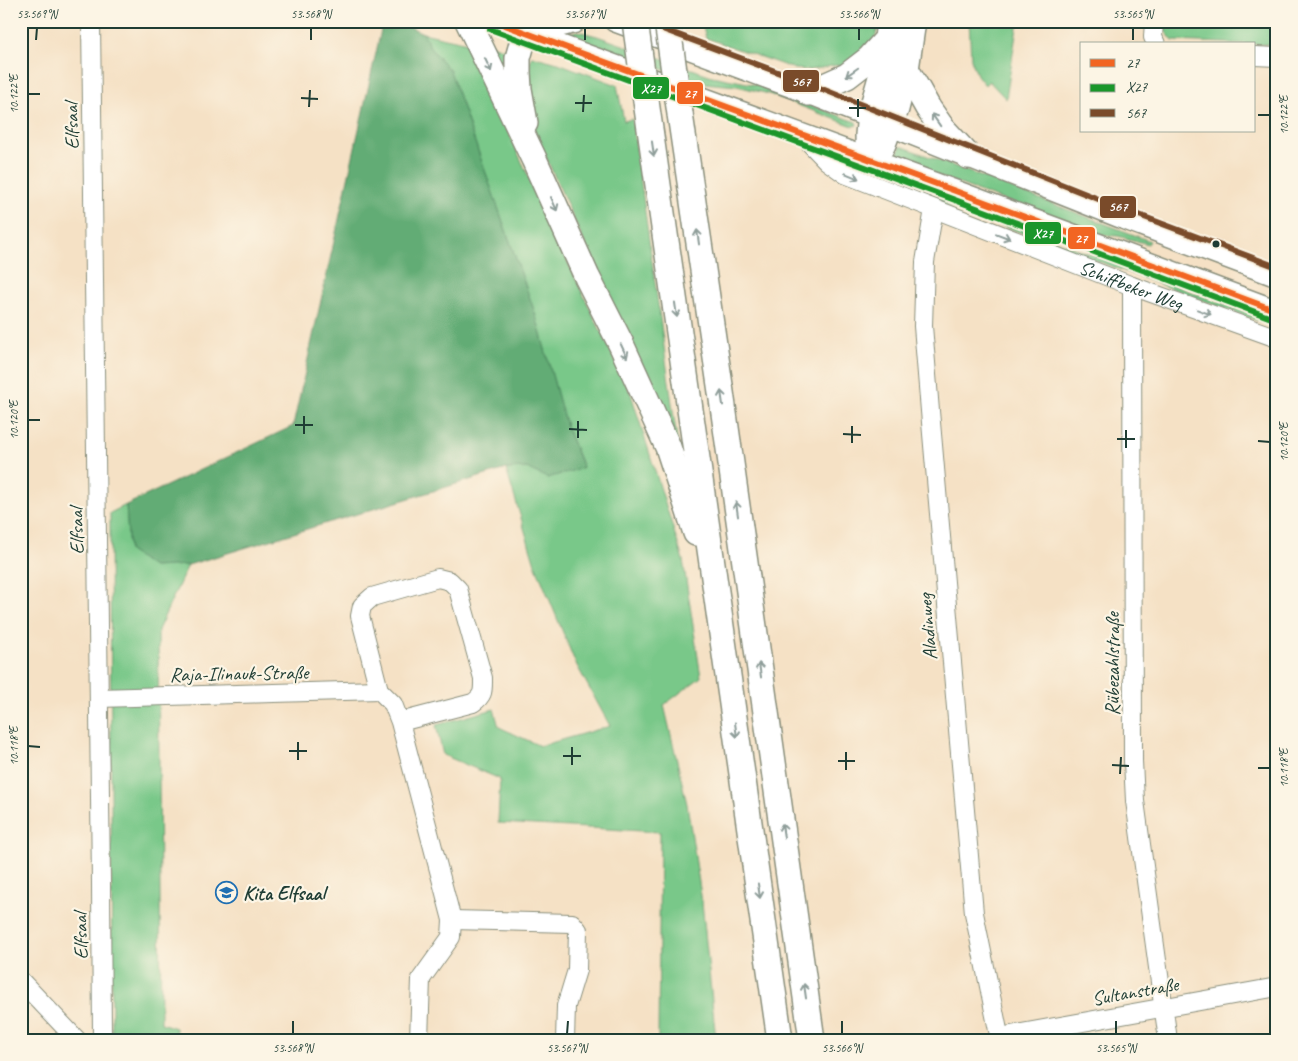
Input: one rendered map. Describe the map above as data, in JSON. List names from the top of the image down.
{
  "streets": {
    "main road": ["Schiffbeker Weg"],
    "street": [
      "Elfsaal",
      "Aladinweg",
      "Rübezahlstraße",
      "Raja-Ilinauk-Straße",
      "Sultanstraße"
    ]
  },
  "crossings": [
    ["Elfsaal", "Raja-Ilinauk-Straße"],
    ["Schiffbeker Weg", "Aladinweg"],
    ["Schiffbeker Weg", "Rübezahlstraße"],
    ["Aladinweg", "Sultanstraße"],
    ["Rübezahlstraße", "Sultanstraße"]
  ],
  "places": {
    "school or university": ["Kita Elfsaal"]
  },
  "lines": ["transit line 27", "transit line 567", "transit line X27"],
  "legend": ["27", "X27", "567"],
  "coordinates": [
    "53.569°N",
    "53.568°N",
    "53.567°N",
    "53.566°N",
    "53.565°N",
    "10.122°E",
    "10.120°E",
    "10.118°E"
  ]
}
